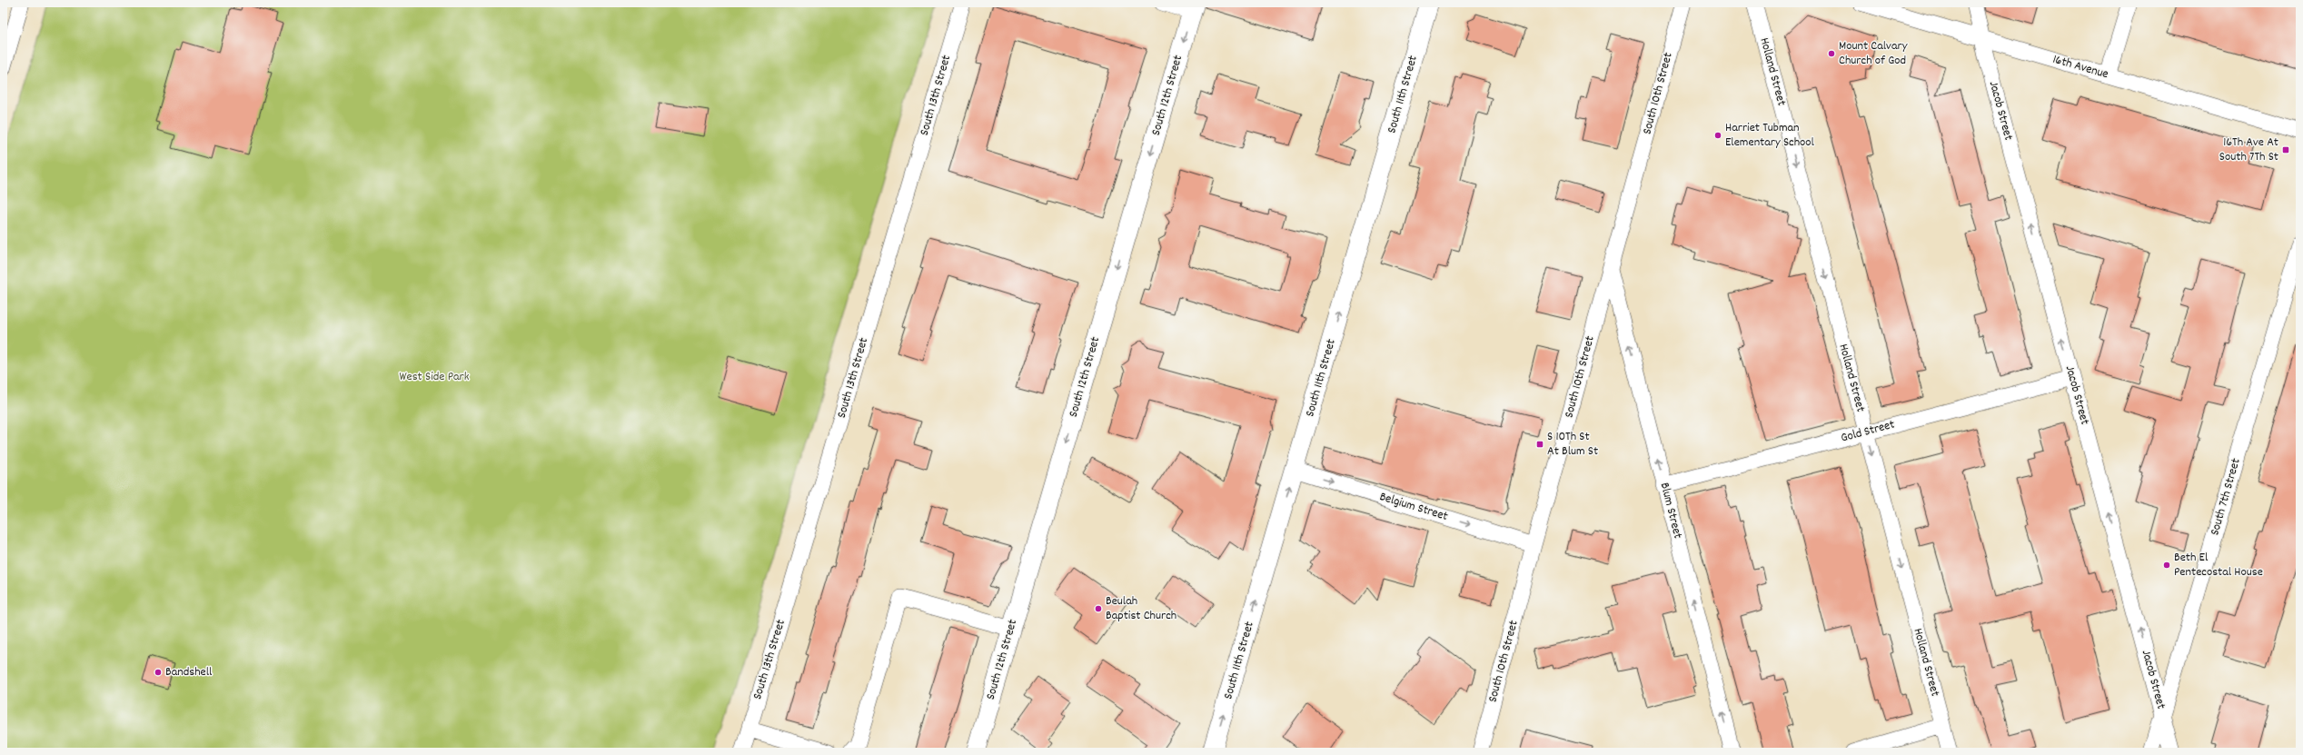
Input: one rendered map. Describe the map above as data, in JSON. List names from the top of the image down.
{
  "streets": {
    "street": [
      "16th Avenue",
      "Holland Street",
      "South 10th Street",
      "South 11th Street",
      "South 13th Street",
      "South 12th Street",
      "Jacob Street",
      "Gold Street",
      "South 7th Street",
      "Belgium Street",
      "Blum Street"
    ]
  },
  "crossings": [
    ["16th Avenue", "Jacob Street"],
    ["Holland Street", "Gold Street"],
    ["South 10th Street", "Belgium Street"],
    ["South 10th Street", "Blum Street"],
    ["South 11th Street", "Belgium Street"],
    ["Jacob Street", "Gold Street"],
    ["Jacob Street", "South 7th Street"],
    ["Gold Street", "Blum Street"]
  ],
  "one_way": [
    "Holland Street",
    "South 11th Street",
    "South 12th Street",
    "Jacob Street",
    "Belgium Street",
    "Blum Street"
  ],
  "parks": ["West Side Park"],
  "places": {
    "other": [
      "Mount Calvary Church of God",
      "Harriet Tubman Elementary School",
      "Beth El Pentecostal House",
      "Beulah Baptist Church",
      "Bandshell"
    ],
    "transit": ["16Th Ave At South 7Th St", "S 10Th St At Blum St"]
  }
}
